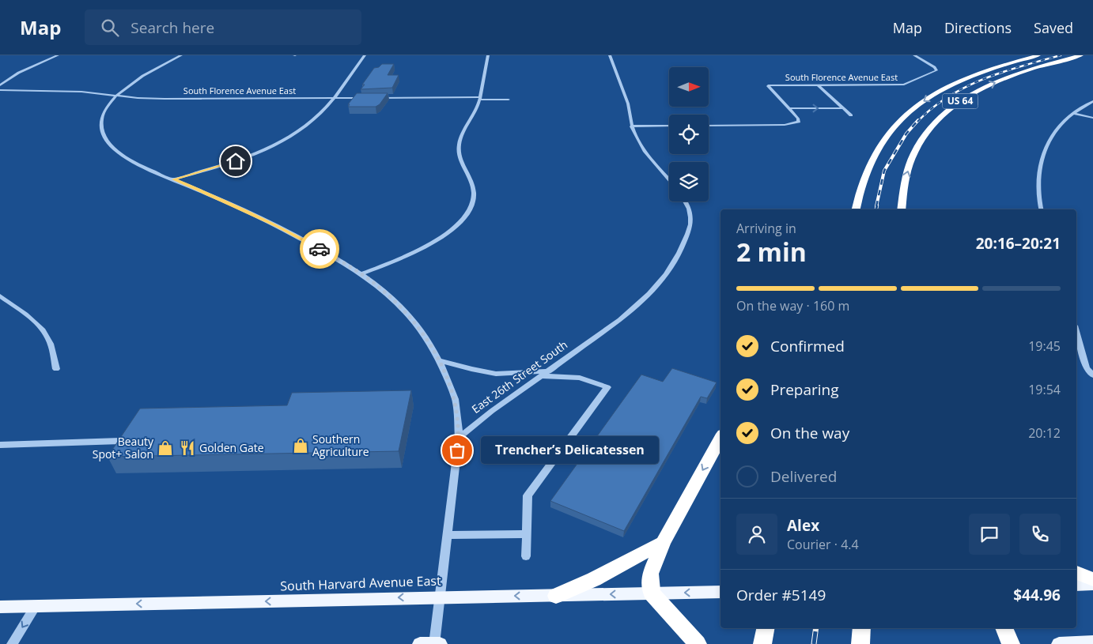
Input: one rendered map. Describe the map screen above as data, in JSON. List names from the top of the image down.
{
  "streets": {
    "highway": ["US 64"],
    "main road": ["South Harvard Avenue East"],
    "street": ["South Florence Avenue East", "East 26th Street South"]
  },
  "one_way": ["South Harvard Avenue East"],
  "places": {
    "shop": ["Southern Agriculture", "Beauty Spot+ Salon"],
    "restaurant": ["Golden Gate"],
    "other": ["Trencher’s Delicatessen"]
  },
  "north": "right",
  "page": {
    "header": "Map",
    "search": "Search here",
    "nav": ["Map", "Directions", "Saved"],
    "heading": ["2 min", "Arriving in", "20:16–20:21"],
    "panel": [
      "Alex",
      "Courier · 4.4",
      "Order #5149",
      "$44.96"
    ],
    "bar": "On the way · 160 m",
    "list": [
      ["Confirmed", "19:45"],
      ["Preparing", "19:54"],
      ["On the way", "20:12"],
      "Delivered"
    ],
    "bubble": "Trencher’s Delicatessen"
  }
}
